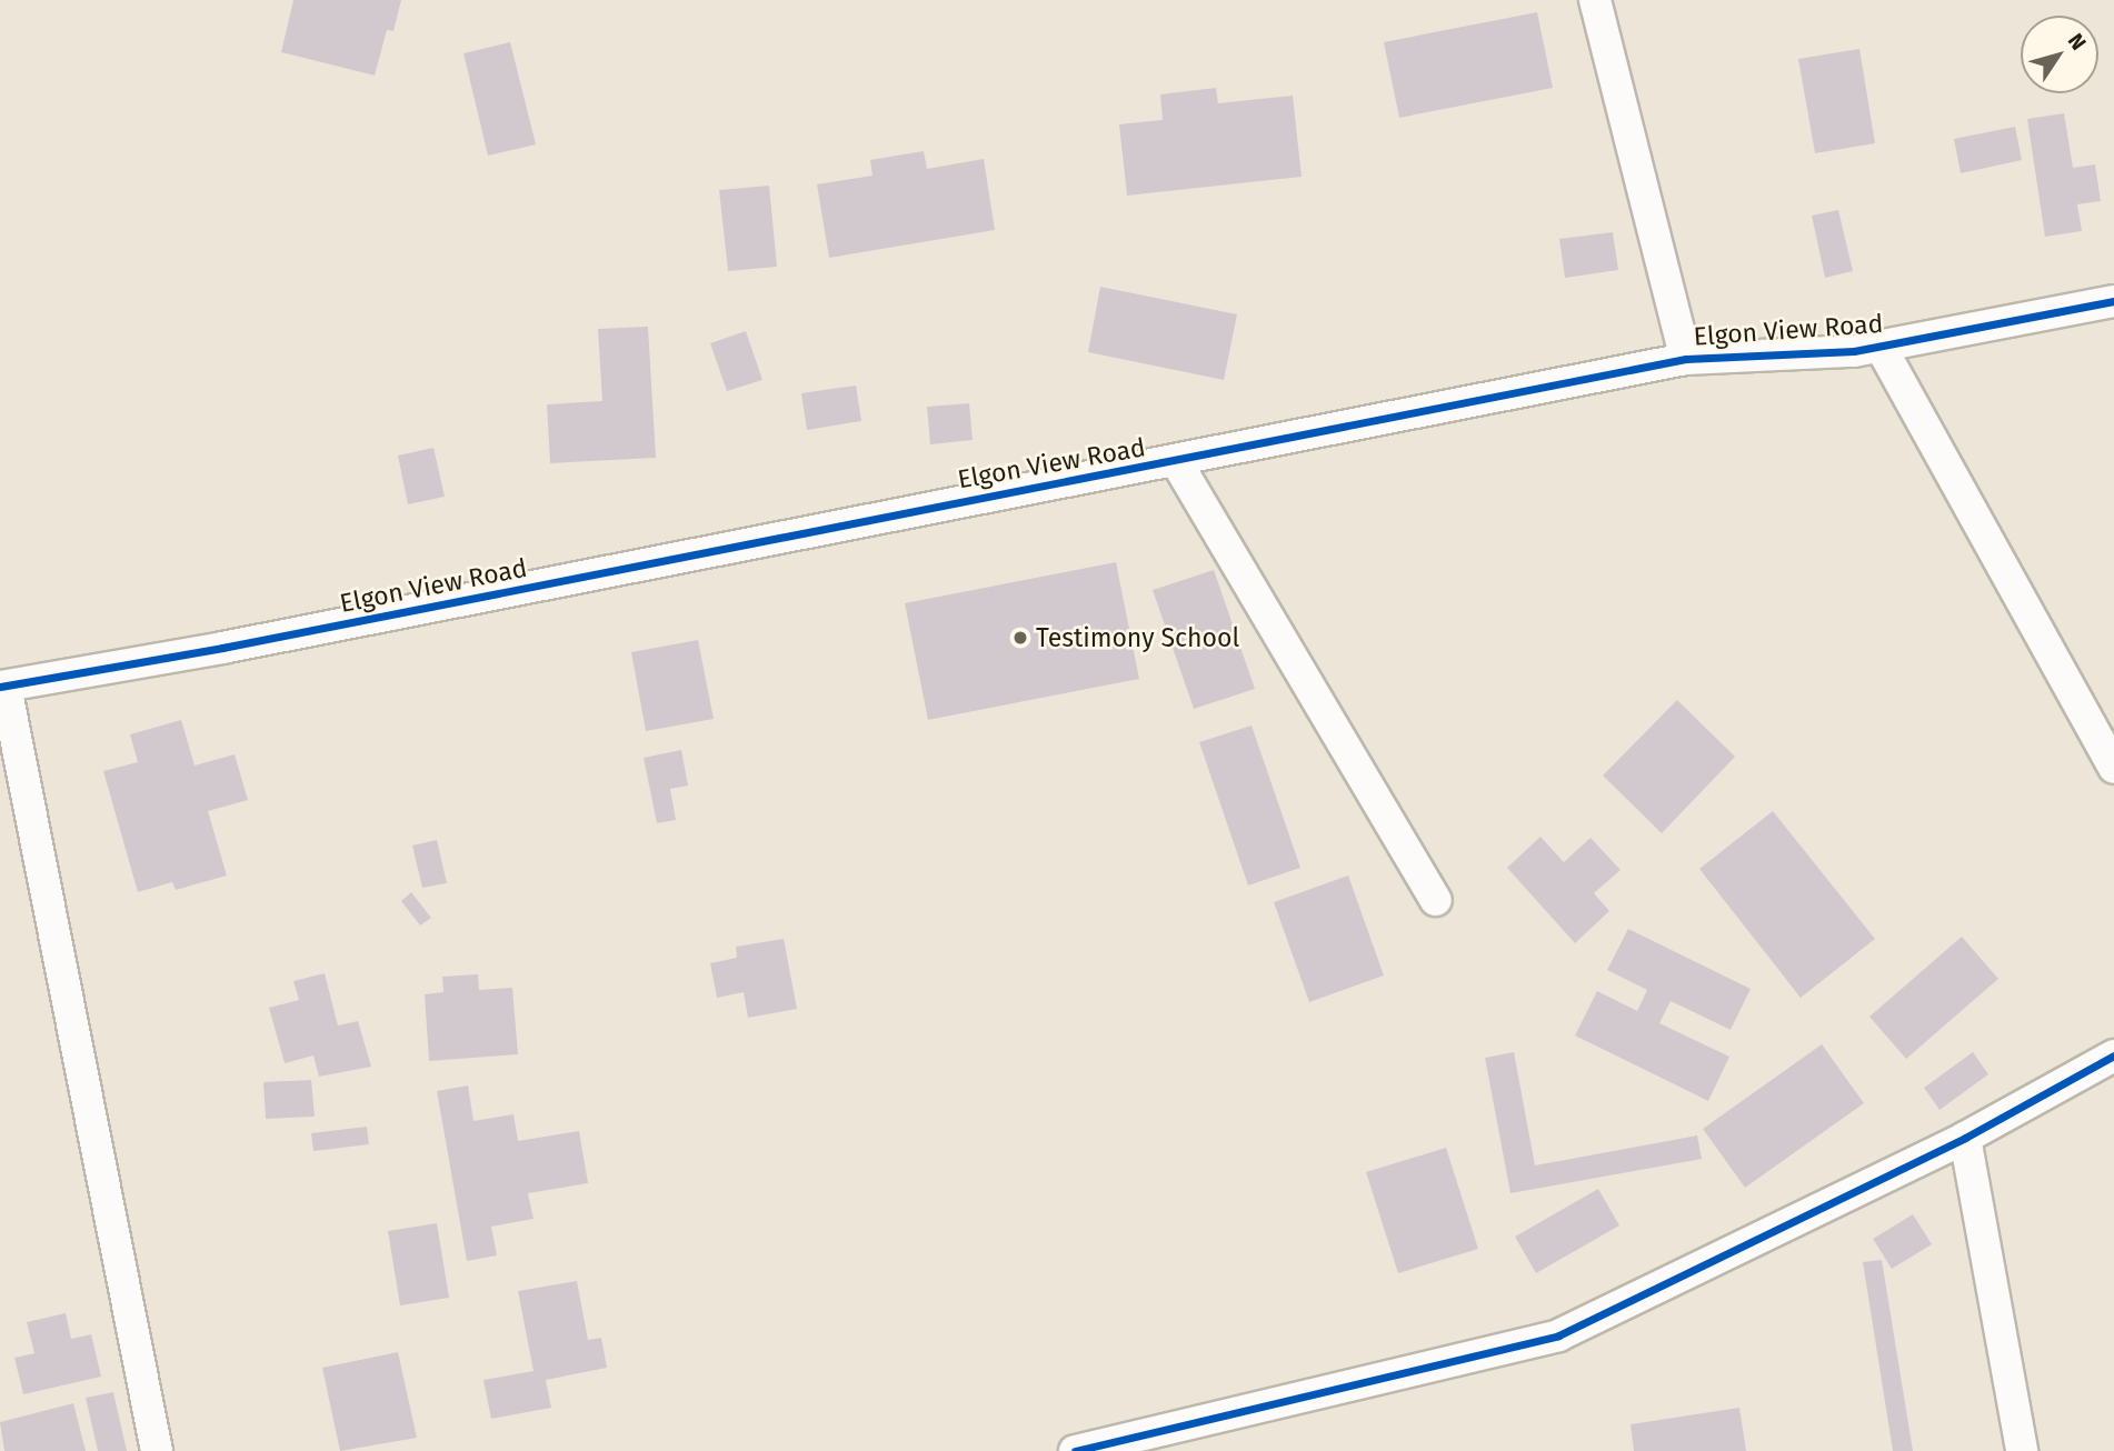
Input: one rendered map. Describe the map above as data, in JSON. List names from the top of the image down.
{
  "streets": {
    "street": ["Elgon View Road"]
  },
  "places": ["Testimony School"],
  "north": "top right"
}
